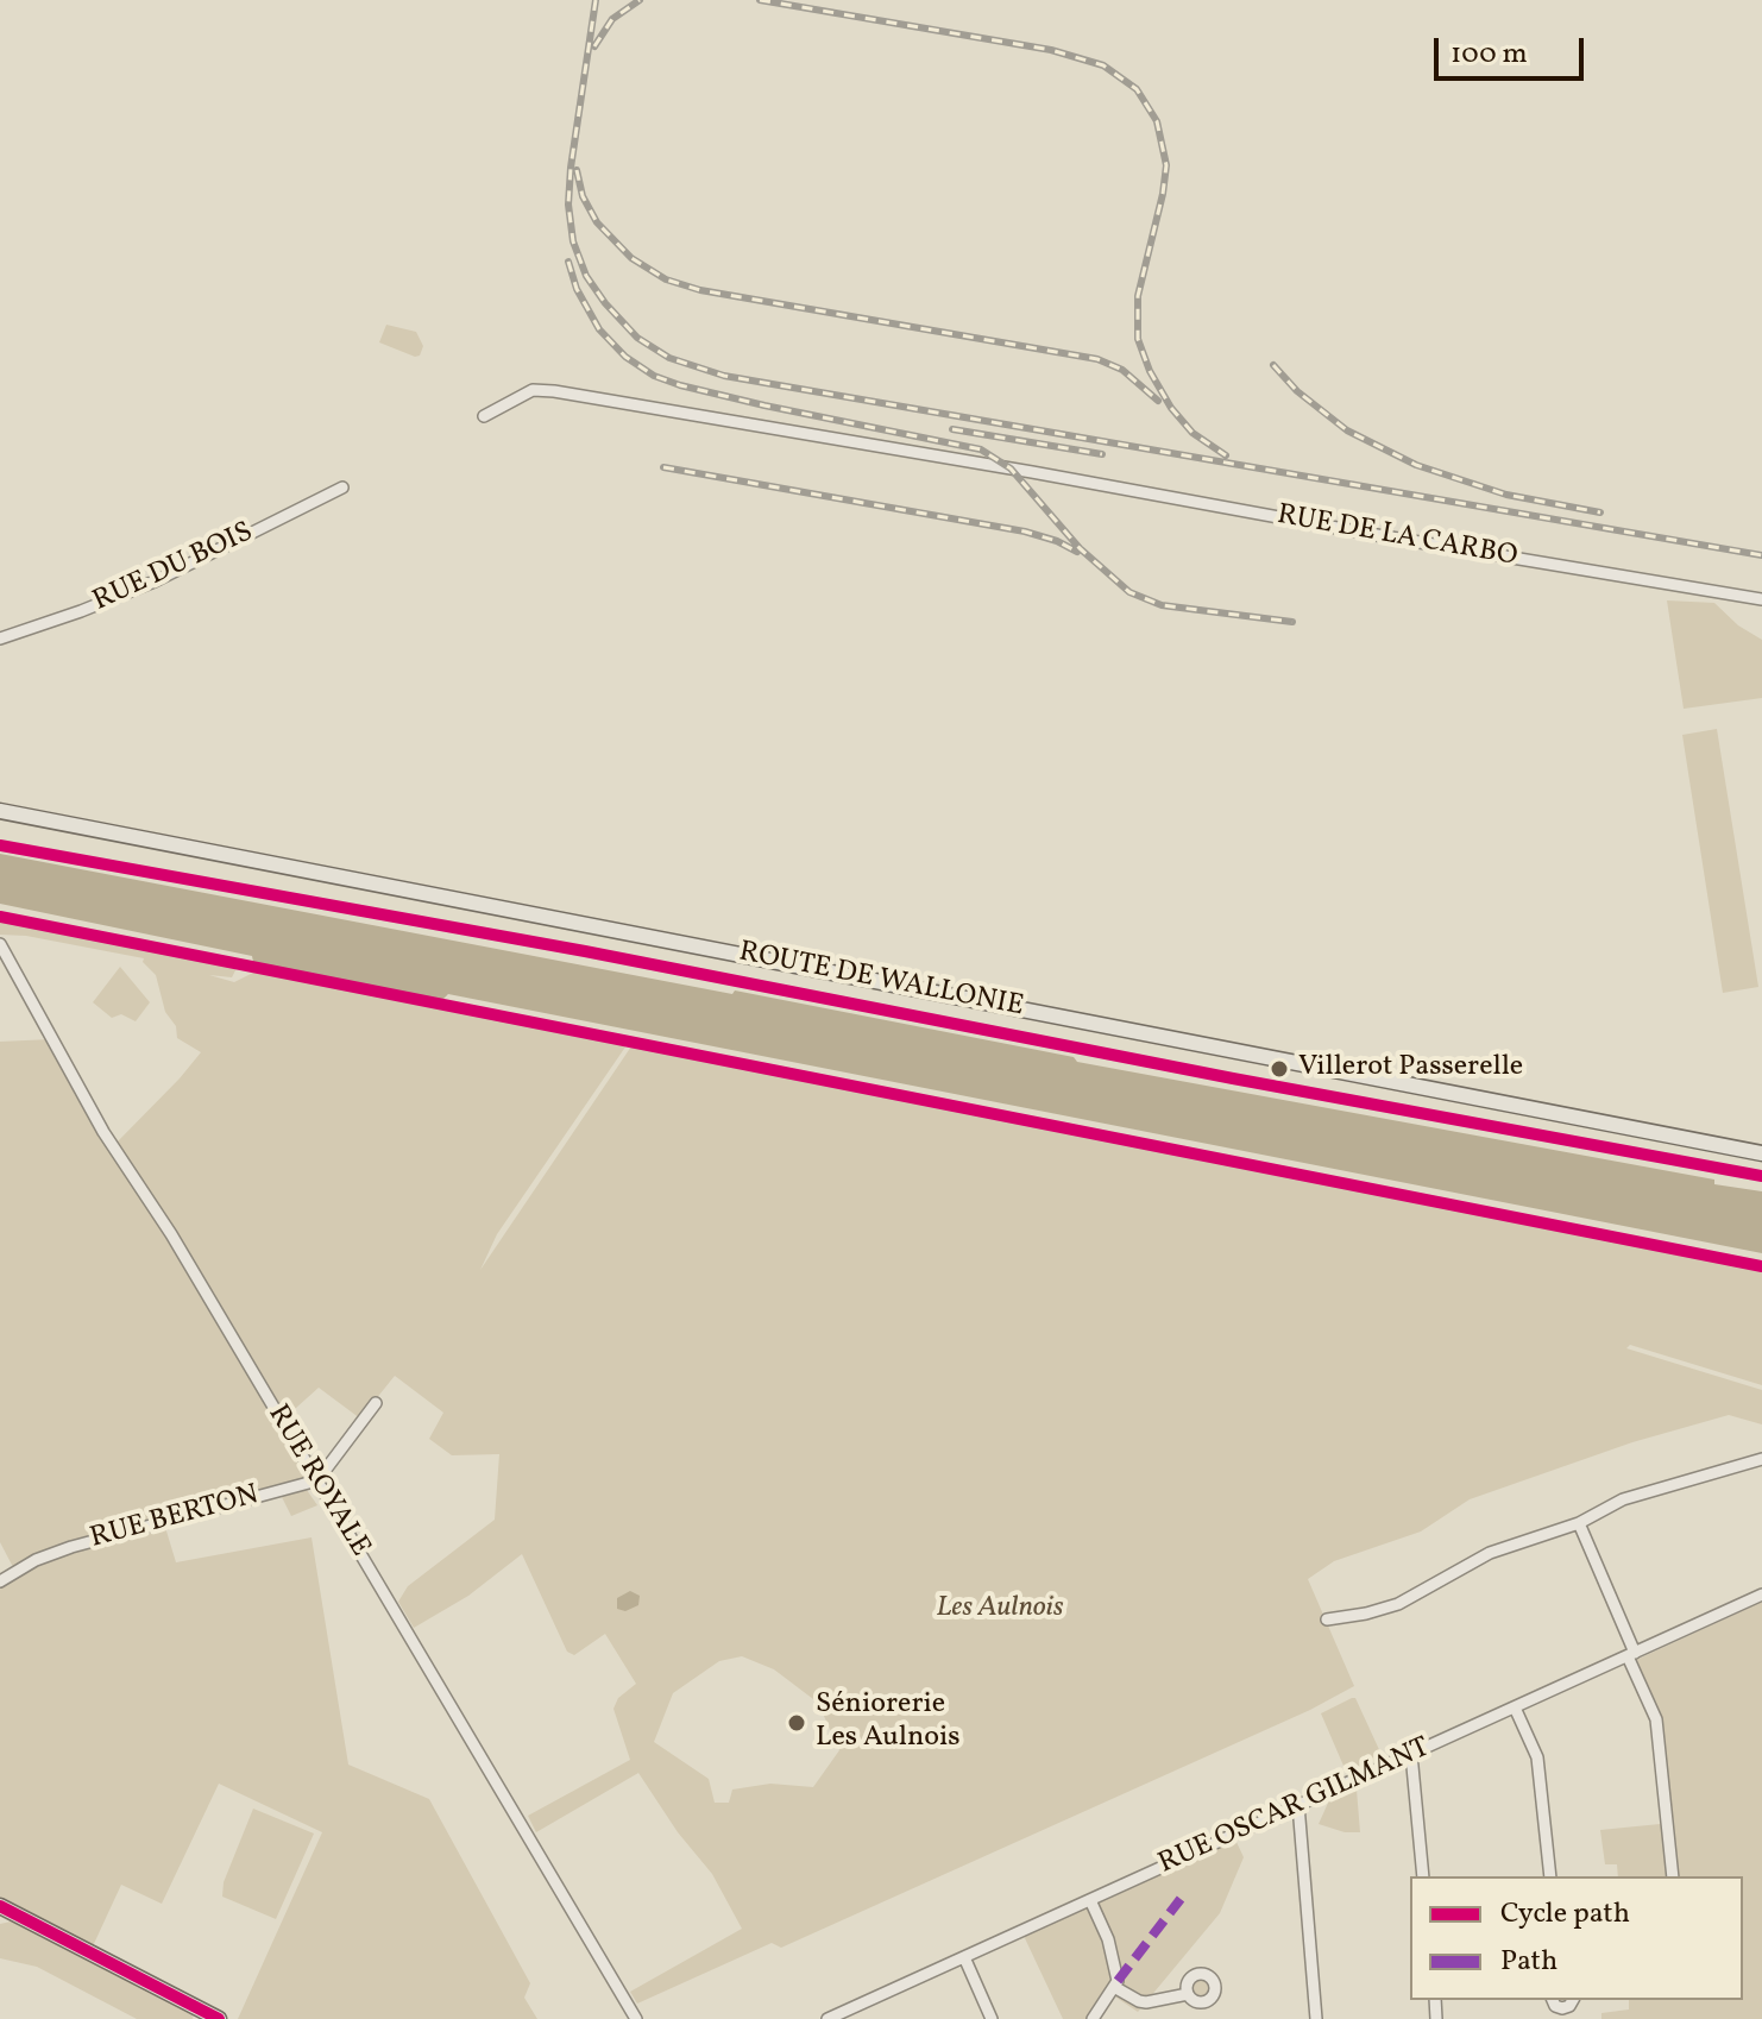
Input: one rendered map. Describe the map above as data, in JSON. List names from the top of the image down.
{
  "streets": {
    "main road": ["ROUTE DE WALLONIE"],
    "street": [
      "RUE DE LA CARBO",
      "RUE DU BOIS",
      "RUE ROYALE",
      "RUE BERTON",
      "RUE OSCAR GILMANT"
    ]
  },
  "crossings": [
    ["RUE ROYALE", "RUE BERTON"]
  ],
  "parks": ["Les Aulnois"],
  "places": ["Villerot Passerelle", "Séniorerie Les Aulnois"],
  "legend": ["Cycle path", "Path"],
  "scale_bar": "100 m"
}
